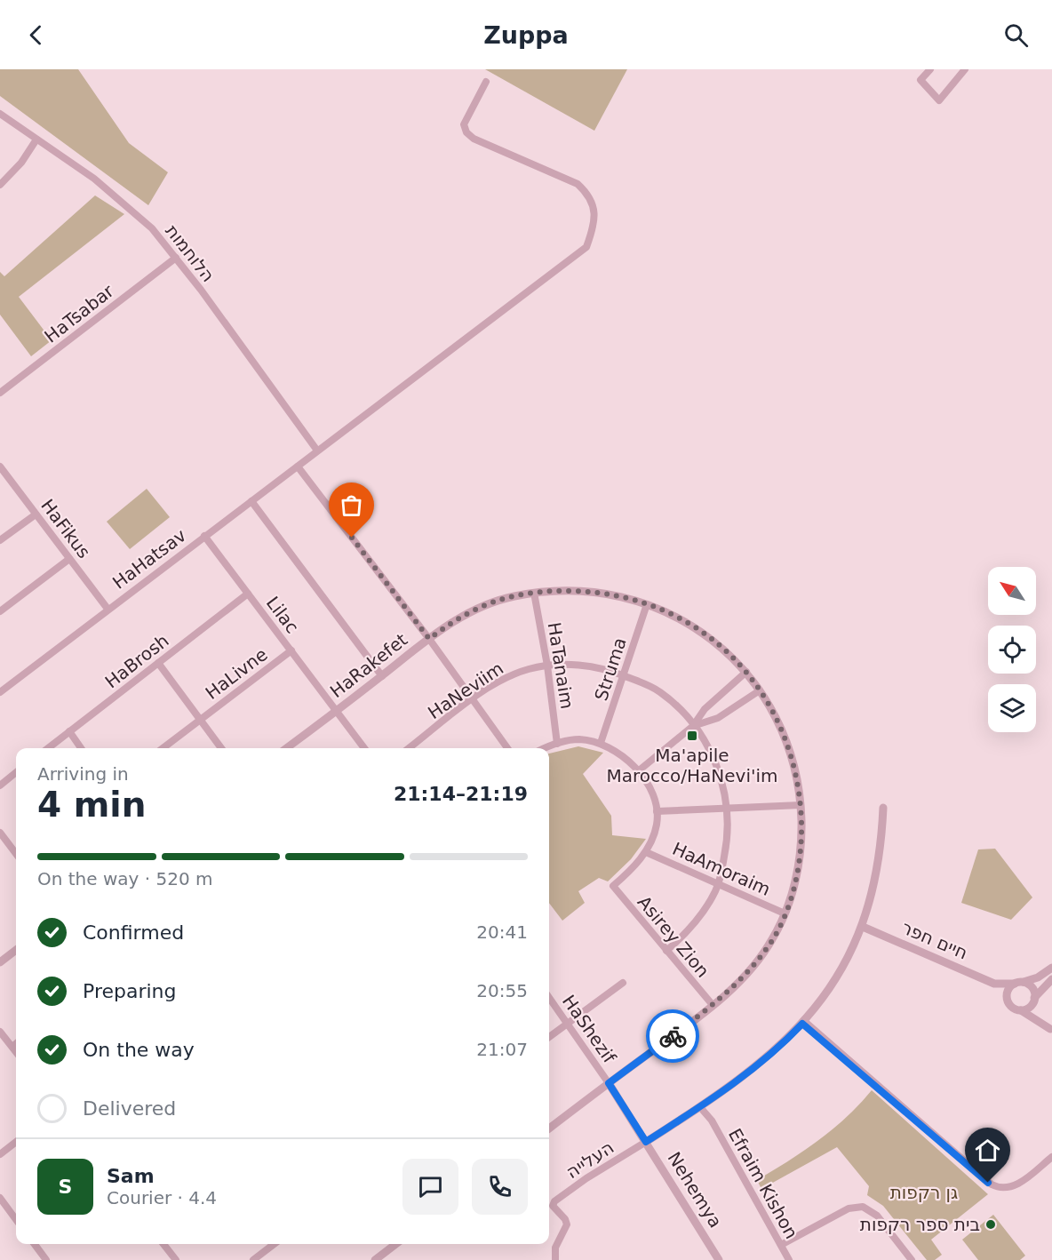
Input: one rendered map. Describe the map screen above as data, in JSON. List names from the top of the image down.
{
  "streets": {
    "street": [
      "הלוחמות",
      "HaTsabar",
      "HaFikus",
      "HaHatsav",
      "Lilac",
      "HaBrosh",
      "HaRakefet",
      "HaTanaim",
      "Struma",
      "HaLivne",
      "HaNeviim",
      "HaAmoraim",
      "Asirey Zion",
      "חיים חפר",
      "HaShezif",
      "העלייה",
      "Efraim Kishon",
      "Nehemya"
    ]
  },
  "crossings": [
    ["הלוחמות", "HaTsabar"],
    ["הלוחמות", "HaHatsav"],
    ["HaFikus", "HaHatsav"],
    ["HaHatsav", "Lilac"],
    ["Lilac", "HaBrosh"],
    ["Lilac", "HaRakefet"],
    ["Lilac", "HaLivne"],
    ["HaRakefet", "HaTanaim"],
    ["HaRakefet", "Struma"],
    ["HaRakefet", "HaAmoraim"],
    ["HaRakefet", "Asirey Zion"],
    ["HaRakefet", "HaShezif"],
    ["HaRakefet", "Nehemya"],
    ["HaTanaim", "HaNeviim"],
    ["Struma", "HaNeviim"],
    ["HaNeviim", "HaAmoraim"],
    ["HaNeviim", "Asirey Zion"],
    ["HaAmoraim", "Asirey Zion"],
    ["HaShezif", "Nehemya"],
    ["העלייה", "Nehemya"]
  ],
  "parks": ["גן רקפות"],
  "places": {
    "transit": ["Ma'apile Marocco/HaNevi'im"],
    "other": ["בית ספר רקפות"]
  },
  "north": "top left",
  "page": {
    "header": "Zuppa",
    "heading": ["4 min", "Arriving in", "21:14–21:19"],
    "panel": ["Sam", "Courier · 4.4"],
    "bar": "On the way · 520 m",
    "list": [
      ["Confirmed", "20:41"],
      ["Preparing", "20:55"],
      ["On the way", "21:07"],
      "Delivered"
    ],
    "round": "S"
  }
}
